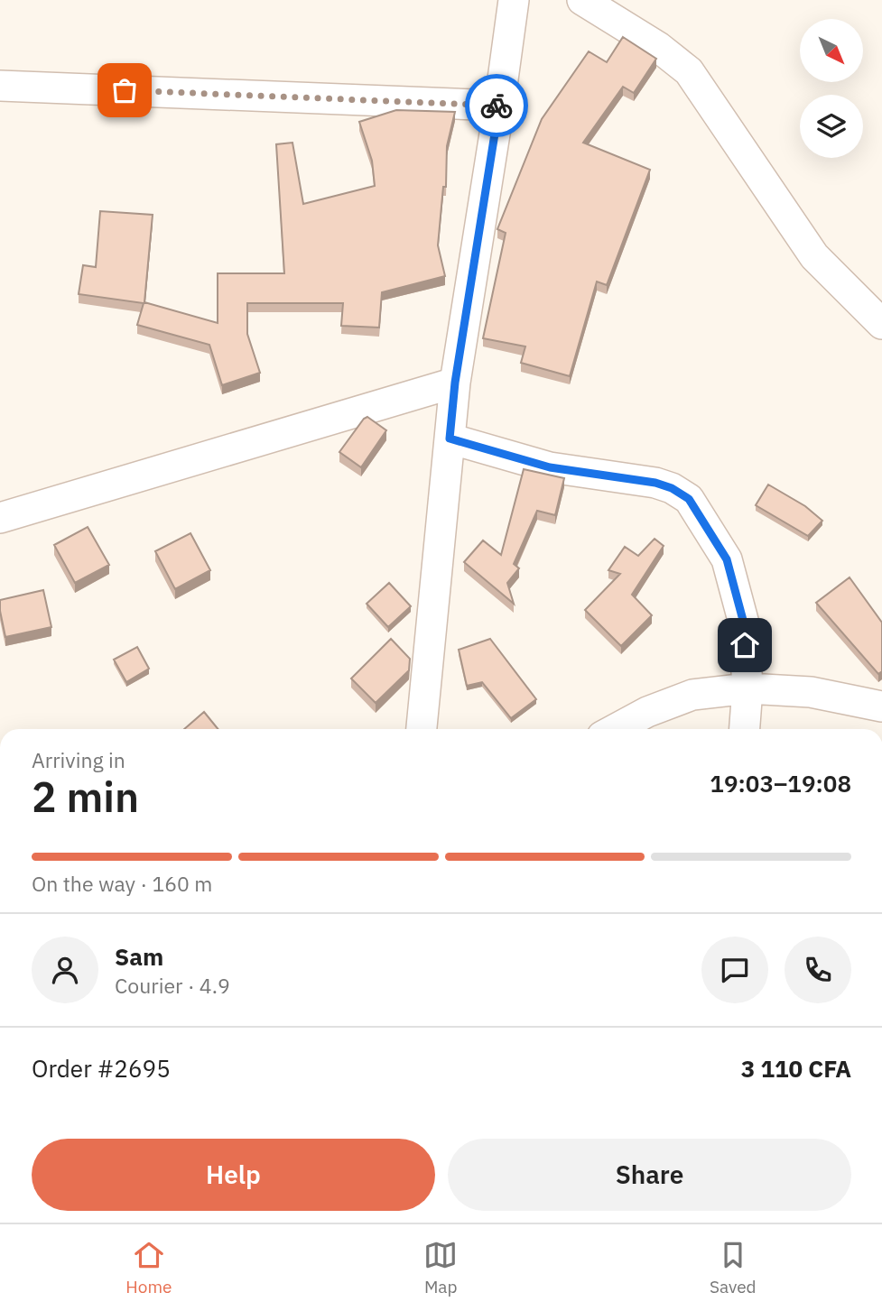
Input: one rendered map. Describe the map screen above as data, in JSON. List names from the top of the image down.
{
  "north": "bottom right",
  "page": {
    "heading": ["2 min", "Arriving in", "19:03–19:08"],
    "panel": [
      "Sam",
      "Courier · 4.9",
      "Order #2695",
      "3 110 CFA"
    ],
    "bar": "On the way · 160 m",
    "buttons": ["Help", "Share"],
    "tabs": ["Home", "Map", "Saved"]
  }
}
